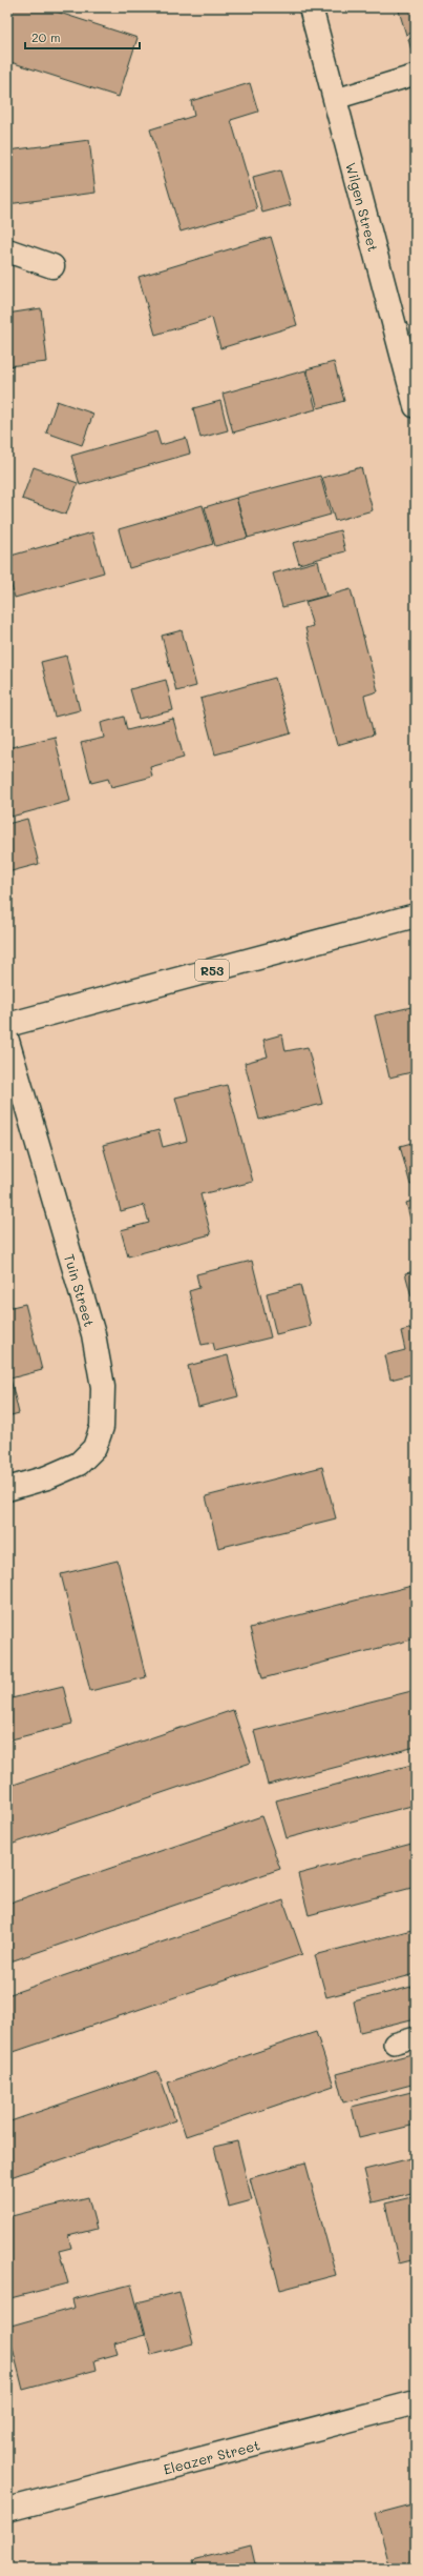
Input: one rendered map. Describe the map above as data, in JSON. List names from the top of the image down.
{
  "streets": {
    "street": [
      "Wilgen Street",
      "R53",
      "Tuin Street",
      "Eleazer Street"
    ]
  },
  "scale_bar": "20 m"
}
